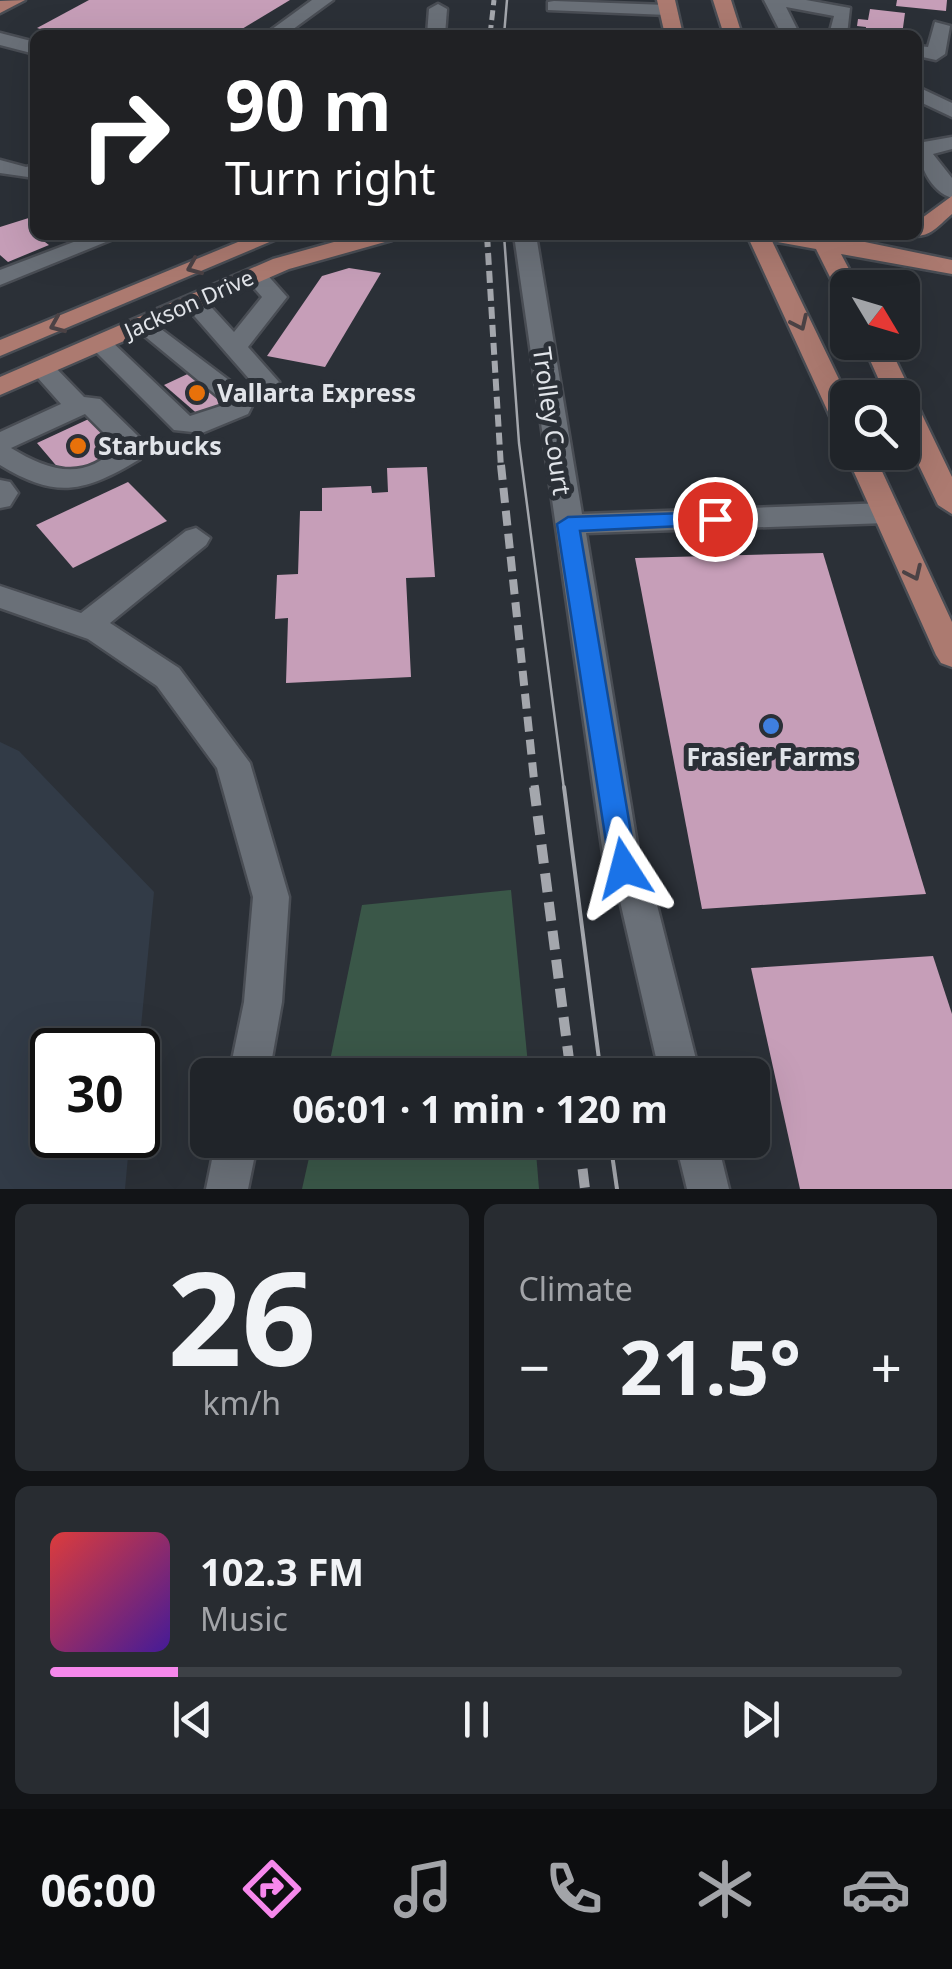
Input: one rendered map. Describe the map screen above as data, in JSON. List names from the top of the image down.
{
  "streets": {
    "main road": ["Jackson Drive"],
    "street": ["Trolley Court"]
  },
  "places": ["Vallarta Express", "Starbucks", "Frasier Farms"],
  "north": "bottom right",
  "page": {
    "turn": ["90 m", "Turn right"],
    "limit": "30",
    "trip": "06:01 · 1 min · 120 m",
    "tile": [
      ["26", "km/h"],
      "Climate"
    ],
    "heat": ["−", "21.5°", "+"],
    "song": ["102.3 FM", "Music"],
    "tabs": "06:00"
  }
}
